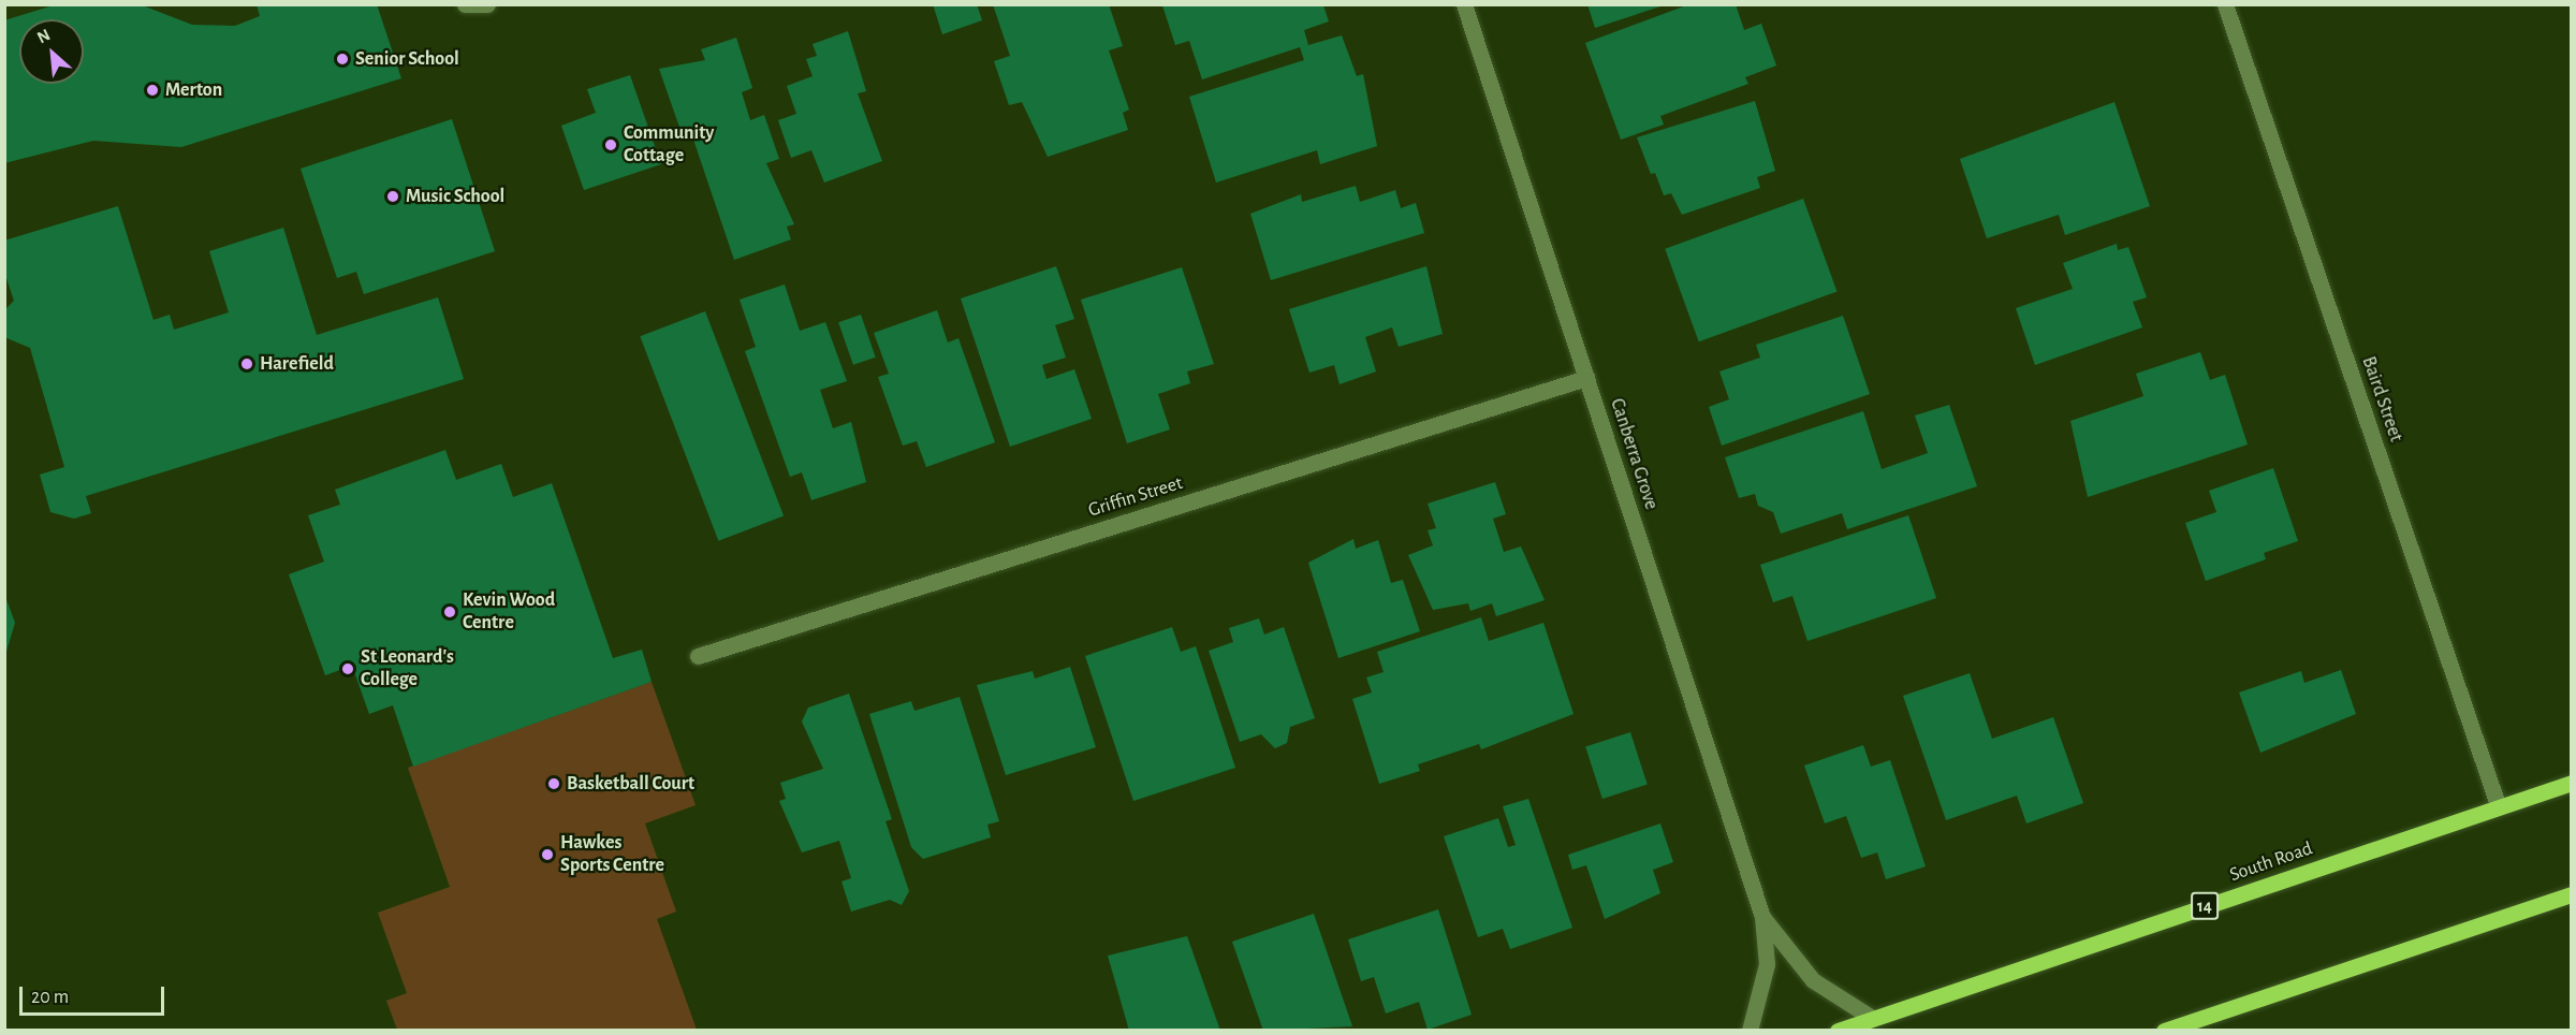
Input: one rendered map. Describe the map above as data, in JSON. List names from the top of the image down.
{
  "streets": {
    "main road": ["South Road", "14"],
    "street": ["Baird Street", "Canberra Grove", "Griffin Street"]
  },
  "crossings": [
    ["Baird Street", "South Road"],
    ["Canberra Grove", "Griffin Street"],
    ["Canberra Grove", "South Road"]
  ],
  "places": [
    "Senior School",
    "Merton",
    "Community Cottage",
    "Music School",
    "Harefield",
    "Kevin Wood Centre",
    "St Leonard's College",
    "Basketball Court",
    "Hawkes Sports Centre"
  ],
  "scale_bar": "20 m",
  "north": "top left"
}
